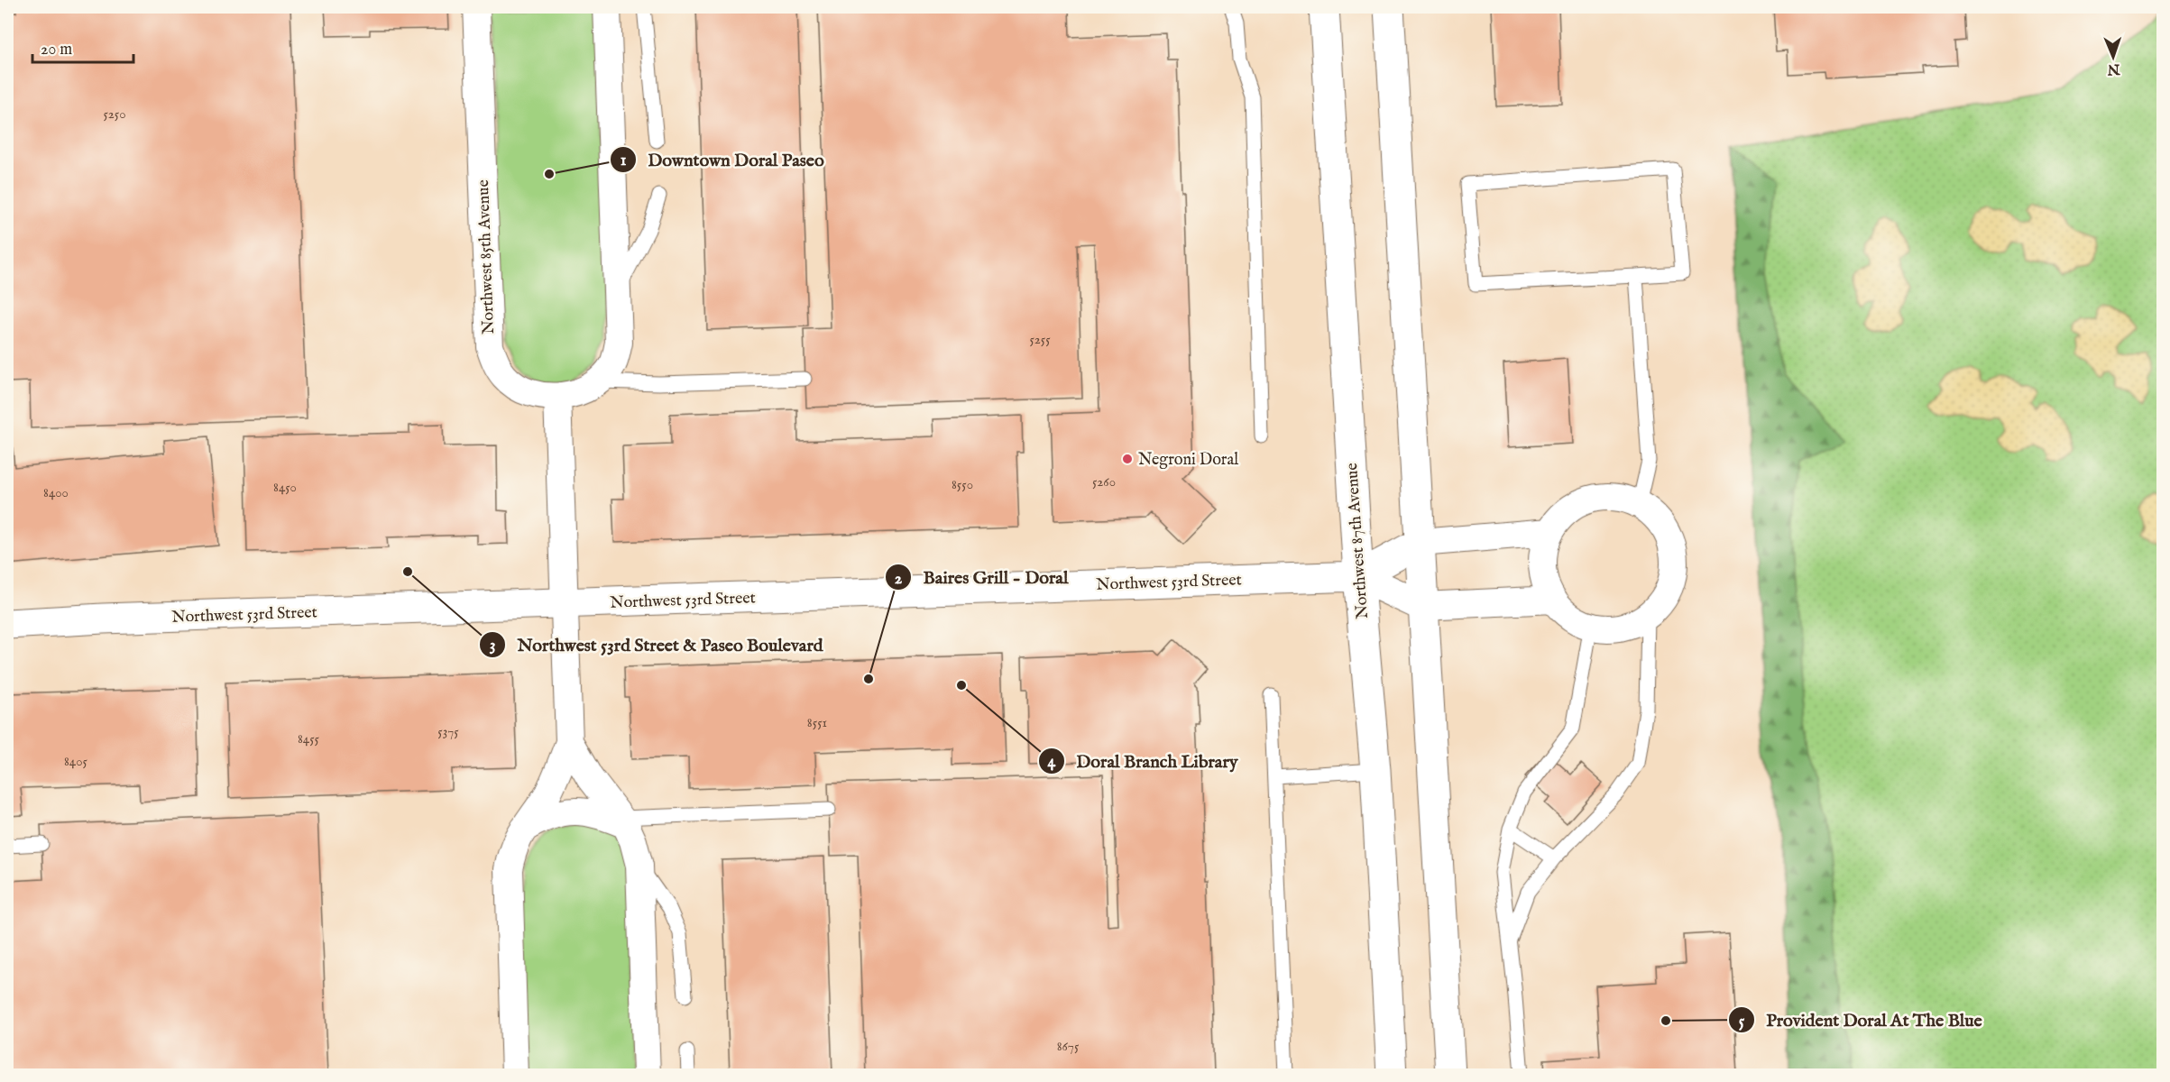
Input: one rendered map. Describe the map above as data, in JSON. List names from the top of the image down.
{
  "streets": {
    "main road": ["Northwest 87th Avenue", "Northwest 53rd Street"],
    "street": ["Northwest 85th Avenue"]
  },
  "crossings": [
    ["Northwest 87th Avenue", "Northwest 53rd Street"]
  ],
  "places": [
    "Downtown Doral Paseo",
    "Negroni Doral",
    "Northwest 53rd Street & Paseo Boulevard",
    "Baires Grill - Doral",
    "Doral Branch Library",
    "Provident Doral At The Blue"
  ],
  "house_numbers": [
    "5250",
    "5255",
    "5260",
    "8550",
    "8450",
    "8400",
    "8551",
    "5375",
    "8455",
    "8405",
    "8675"
  ],
  "scale_bar": "20 m",
  "north": "bottom"
}
